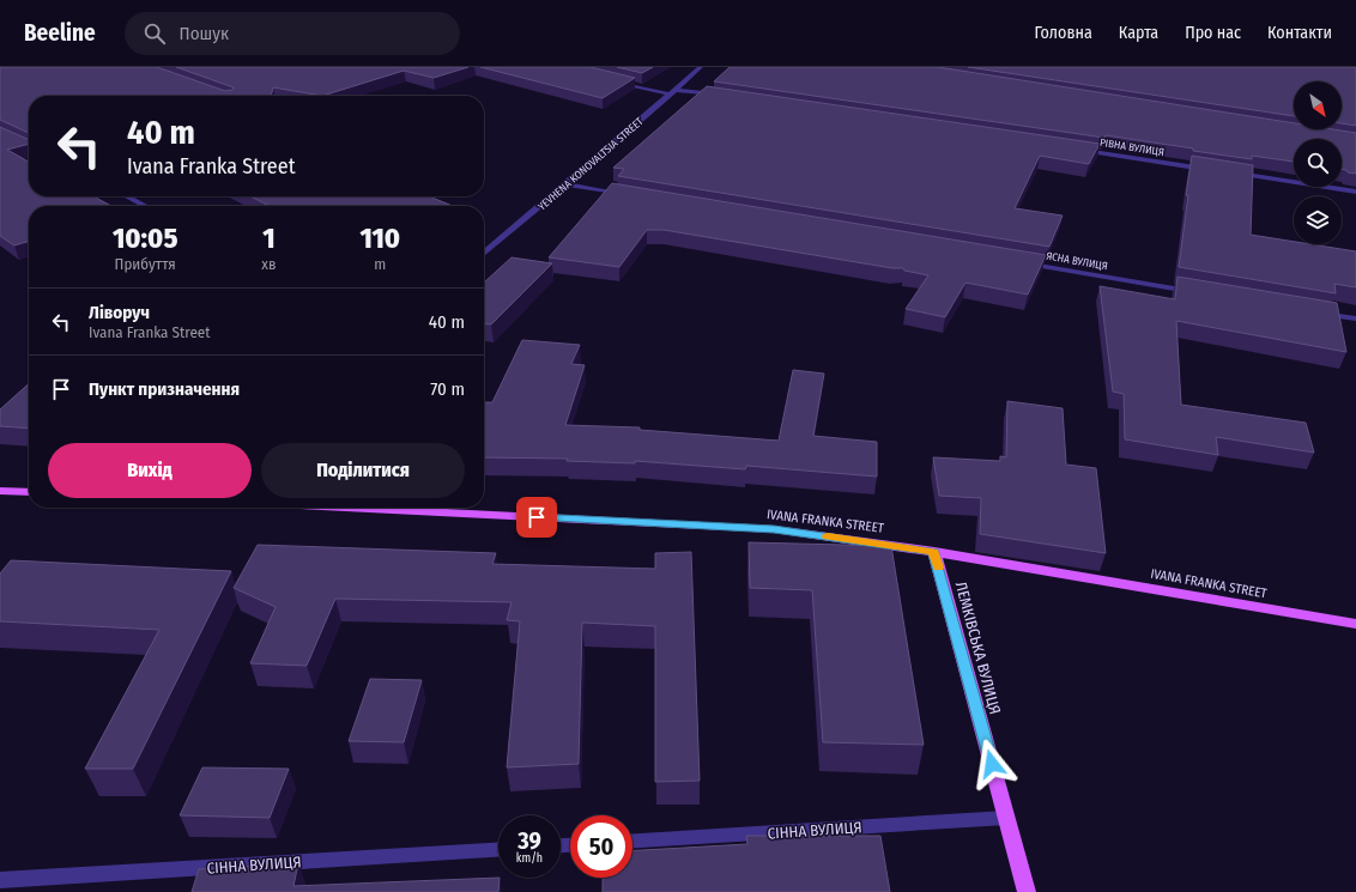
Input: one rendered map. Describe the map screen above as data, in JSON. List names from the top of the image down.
{
  "streets": {
    "main road": ["IVANA FRANKA STREET", "ЛЕМКІВСЬКА ВУЛИЦЯ"],
    "street": [
      "РІВНА ВУЛИЦЯ",
      "YEVHENA KONOVALTSIA STREET",
      "ЯСНА ВУЛИЦЯ",
      "СІННА ВУЛИЦЯ"
    ]
  },
  "crossings": [
    ["IVANA FRANKA STREET", "ЛЕМКІВСЬКА ВУЛИЦЯ"],
    ["ЛЕМКІВСЬКА ВУЛИЦЯ", "СІННА ВУЛИЦЯ"]
  ],
  "north": "bottom right",
  "page": {
    "header": "Beeline",
    "search": "Пошук",
    "nav": [
      "Головна",
      "Карта",
      "Про нас",
      "Контакти"
    ],
    "turn": ["40 m", "Ivana Franka Street"],
    "eta": [
      "10:05",
      "Прибуття",
      "1",
      "хв",
      "110",
      "m"
    ],
    "list": [
      {
        "name": "Ліворуч",
        "note": "Ivana Franka Street",
        "value": "40 m"
      },
      {
        "name": "Пункт призначення",
        "value": "70 m"
      }
    ],
    "buttons": ["Вихід", "Поділитися"],
    "speed": "39 km/h",
    "limit": "50"
  }
}
